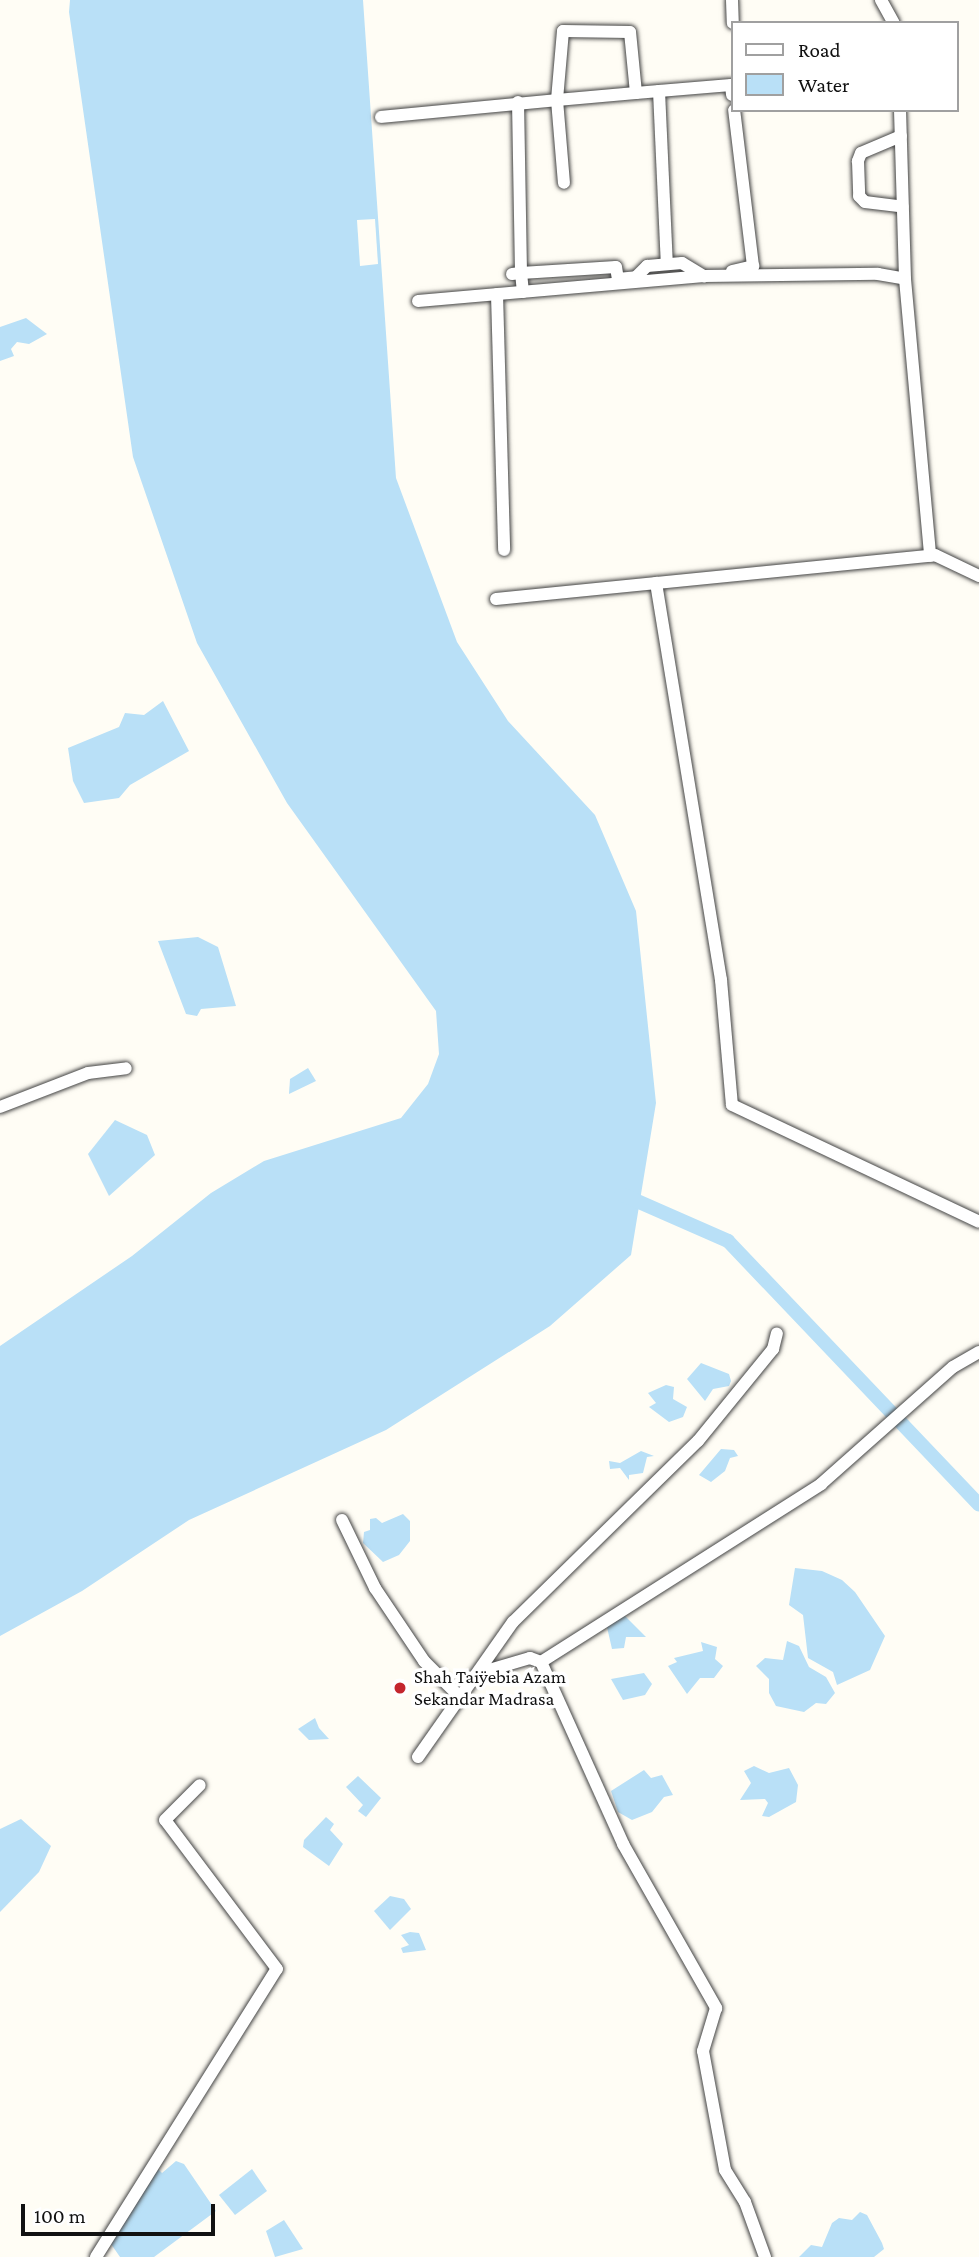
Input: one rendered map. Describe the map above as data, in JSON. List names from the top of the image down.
{
  "places": ["Shah Taiÿebia Azam Sekandar Madrasa"],
  "legend": ["Road", "Water"],
  "scale_bar": "100 m"
}
